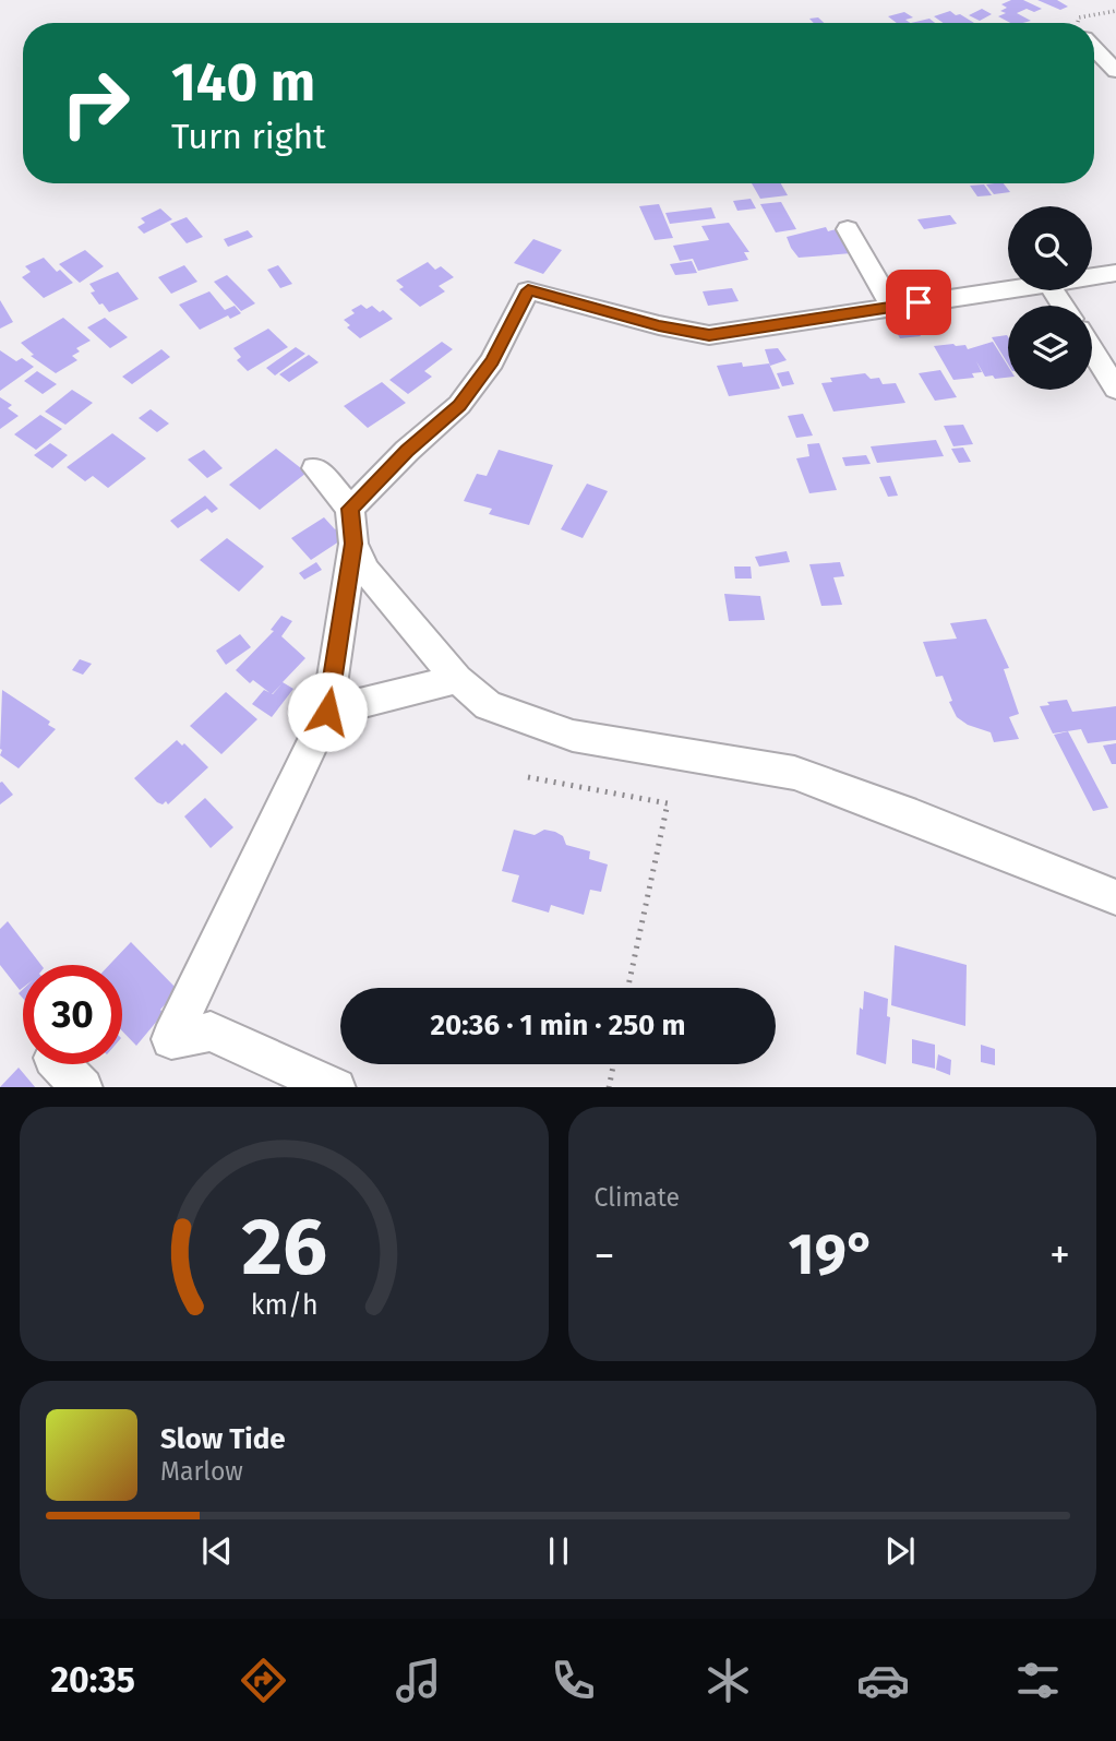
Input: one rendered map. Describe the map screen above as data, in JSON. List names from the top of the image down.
{
  "page": {
    "turn": ["140 m", "Turn right"],
    "limit": "30",
    "trip": "20:36 · 1 min · 250 m",
    "tile": "Climate",
    "heat": ["−", "19°", "+"],
    "song": ["Slow Tide", "Marlow"],
    "tabs": "20:35",
    "gauge": ["26", "km/h"]
  }
}
